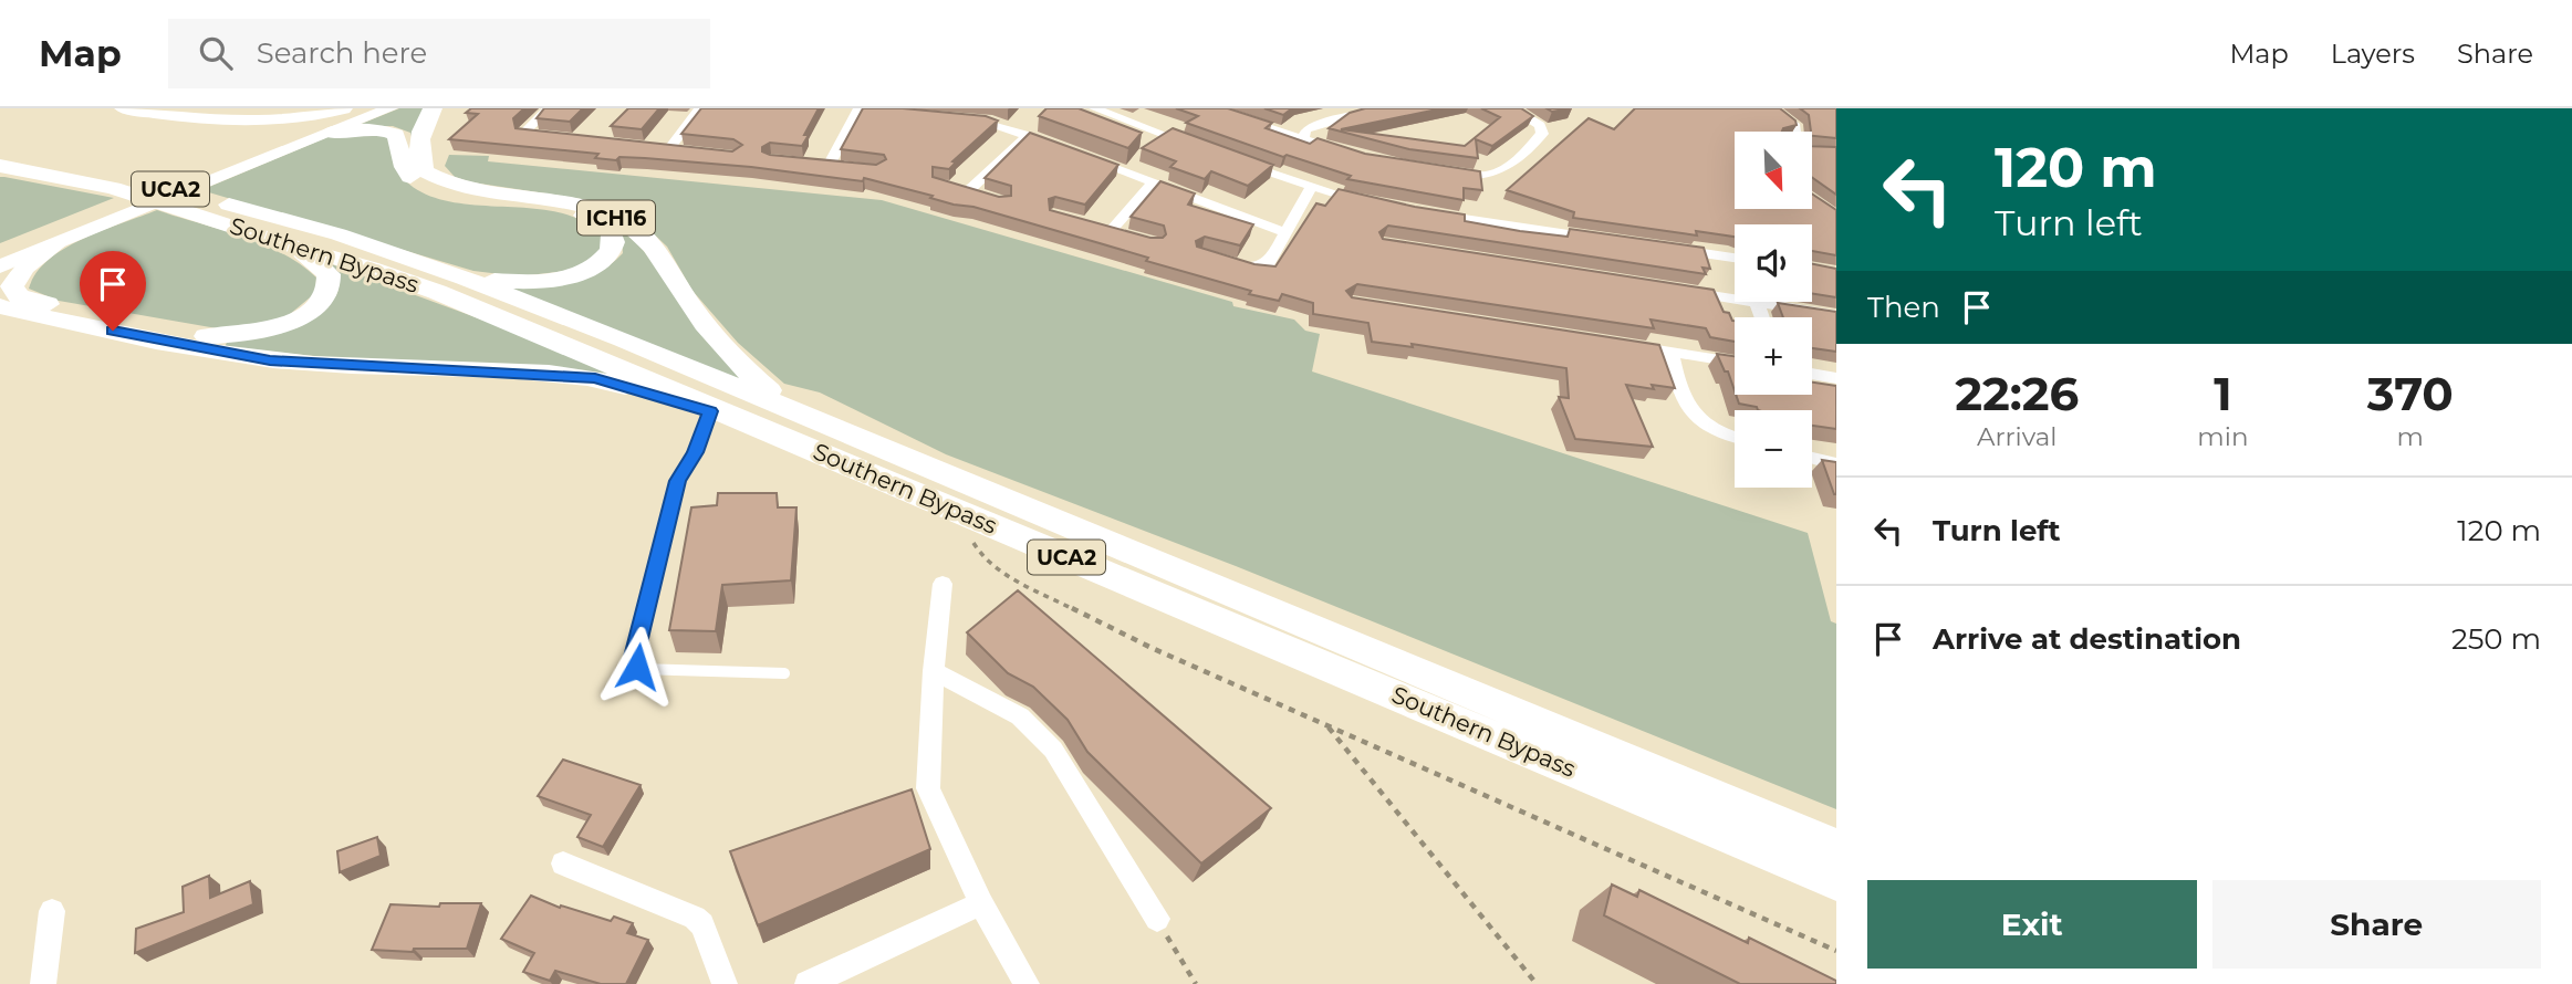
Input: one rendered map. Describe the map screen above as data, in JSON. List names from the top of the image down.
{
  "streets": {
    "highway": ["UCA2", "ICH16", "Southern Bypass"]
  },
  "crossings": [
    ["ICH16", "Southern Bypass"]
  ],
  "north": "bottom right",
  "page": {
    "header": "Map",
    "search": "Search here",
    "nav": ["Map", "Layers", "Share"],
    "turn": ["120 m", "Turn left"],
    "map_buttons": ["+", "−"],
    "then": "Then",
    "eta": [
      "22:26",
      "Arrival",
      "1",
      "min",
      "370",
      "m"
    ],
    "list": [
      {
        "name": "Turn left",
        "value": "120 m"
      },
      {
        "name": "Arrive at destination",
        "value": "250 m"
      }
    ],
    "buttons": ["Exit", "Share"]
  }
}
